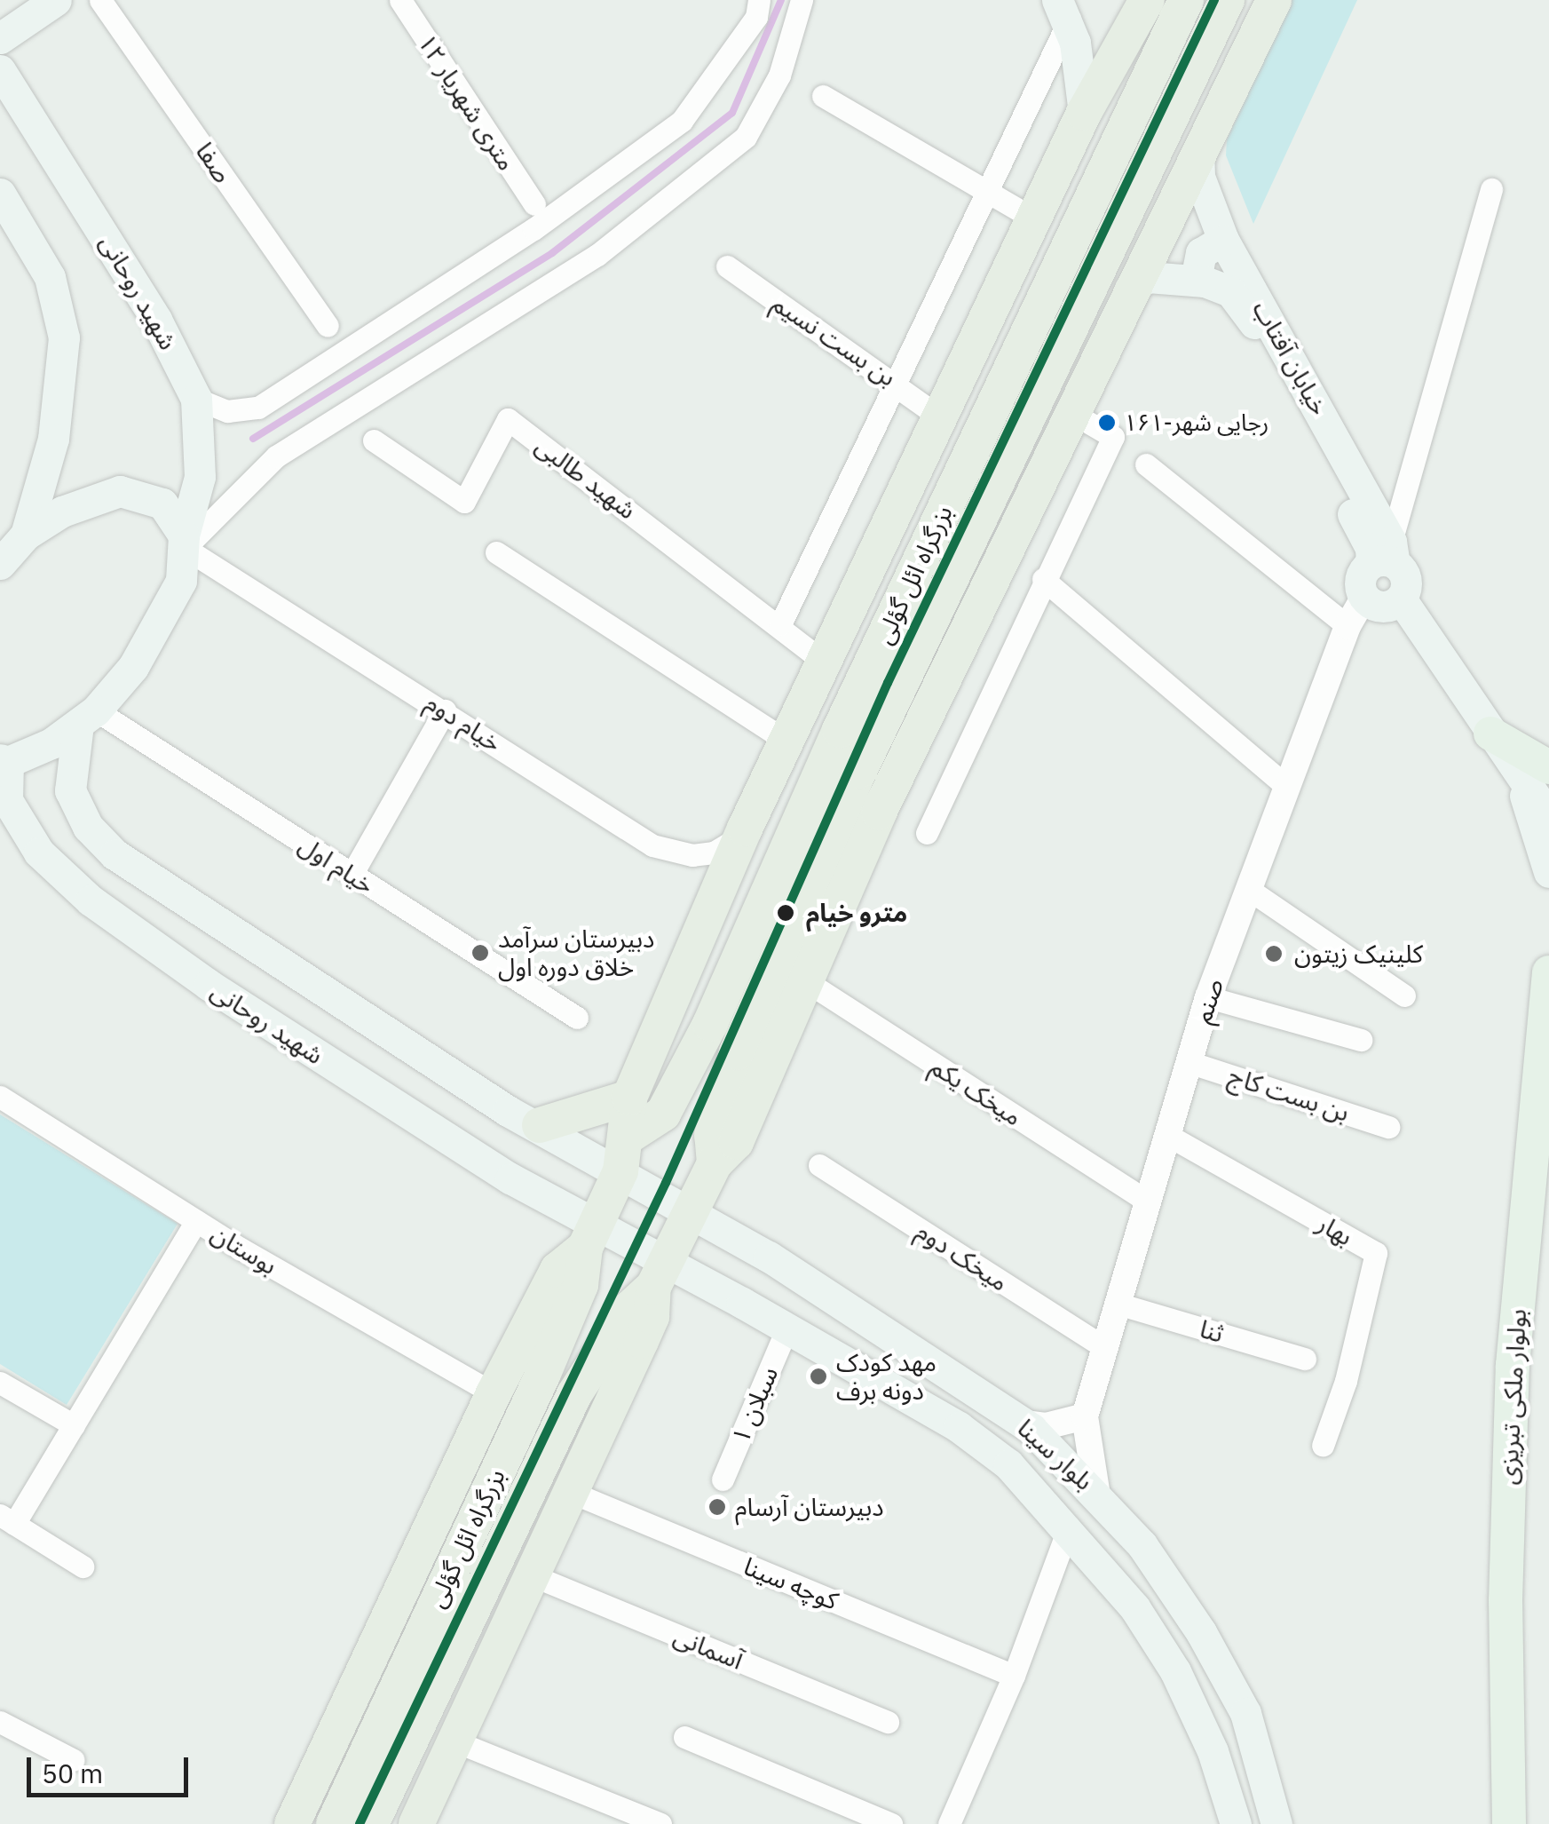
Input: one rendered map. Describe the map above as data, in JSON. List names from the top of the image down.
{
  "streets": {
    "highway": ["بزرگراه ائل گؤلی"],
    "main road": [
      "شهید روحانی",
      "خیابان آفتاب",
      "بولوار ملکی تبریزی",
      "بلوار سینا"
    ],
    "street": [
      "۱۲ متری شهریار",
      "صفا",
      "بن بست نسیم",
      "شهید طالبی",
      "خیام دوم",
      "خیام اول",
      "صنم",
      "میخک یکم",
      "بن بست کاج",
      "بهار",
      "بوستان",
      "میخک دوم",
      "ثنا",
      "سبلان ۱",
      "کوچه سینا",
      "آسمانی"
    ]
  },
  "crossings": [
    ["شهید روحانی", "بزرگراه ائل گؤلی"],
    ["شهید روحانی", "خیام دوم"],
    ["شهید روحانی", "خیام اول"],
    ["شهید روحانی", "بلوار سینا"],
    ["خیابان آفتاب", "صنم"],
    ["بزرگراه ائل گؤلی", "بلوار سینا"],
    ["صنم", "میخک یکم"],
    ["صنم", "بن بست کاج"],
    ["صنم", "بهار"],
    ["صنم", "میخک دوم"],
    ["صنم", "ثنا"],
    ["سبلان ۱", "بلوار سینا"]
  ],
  "places": [
    "۱۶۱-رجایی شهر",
    "مترو خیام",
    "دبیرستان سرآمد خلاق دوره اول",
    "کلینیک زیتون",
    "مهد کودک دونه برف",
    "دبیرستان آرسام"
  ],
  "scale_bar": "50 m"
}
